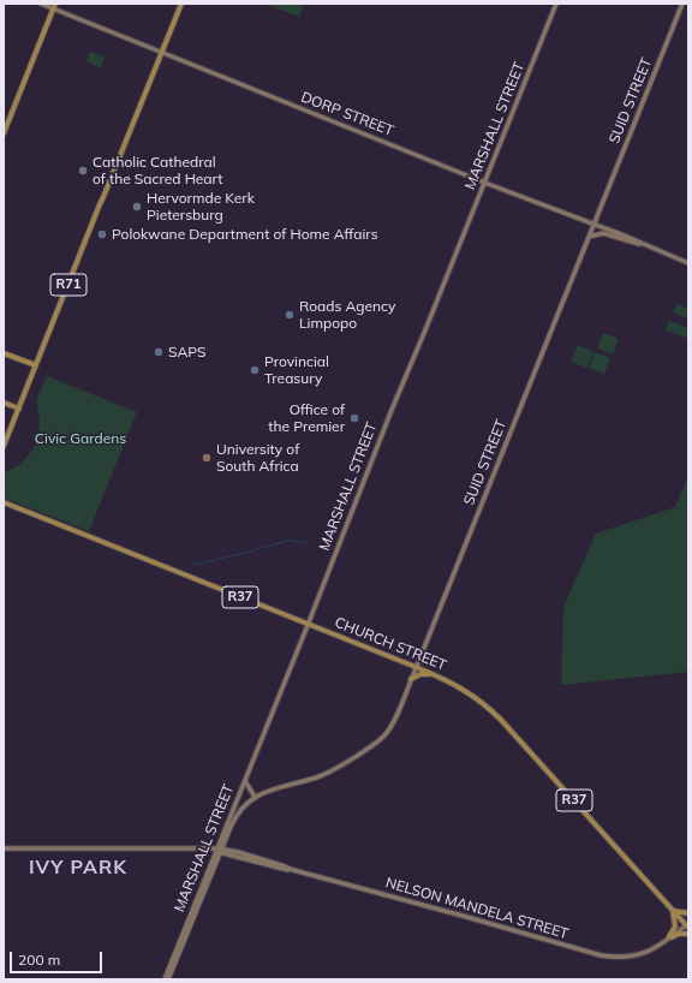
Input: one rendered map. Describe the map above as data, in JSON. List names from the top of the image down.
{
  "streets": {
    "main road": ["R71", "R37", "CHURCH STREET"],
    "street": [
      "SUID STREET",
      "DORP STREET",
      "MARSHALL STREET",
      "NELSON MANDELA STREET"
    ]
  },
  "crossings": [
    ["SUID STREET", "DORP STREET"],
    ["SUID STREET", "MARSHALL STREET"],
    ["SUID STREET", "CHURCH STREET"],
    ["SUID STREET", "NELSON MANDELA STREET"],
    ["DORP STREET", "MARSHALL STREET"],
    ["DORP STREET", "R71"],
    ["MARSHALL STREET", "CHURCH STREET"],
    ["MARSHALL STREET", "NELSON MANDELA STREET"],
    ["CHURCH STREET", "NELSON MANDELA STREET"]
  ],
  "districts": ["IVY PARK"],
  "parks": ["Civic Gardens"],
  "places": [
    "Catholic Cathedral of the Sacred Heart",
    "Hervormde Kerk Pietersburg",
    "Polokwane Department of Home Affairs",
    "Roads Agency Limpopo",
    "SAPS",
    "Provincial Treasury",
    "Office of the Premier",
    "University of South Africa"
  ],
  "scale_bar": "200 m"
}
